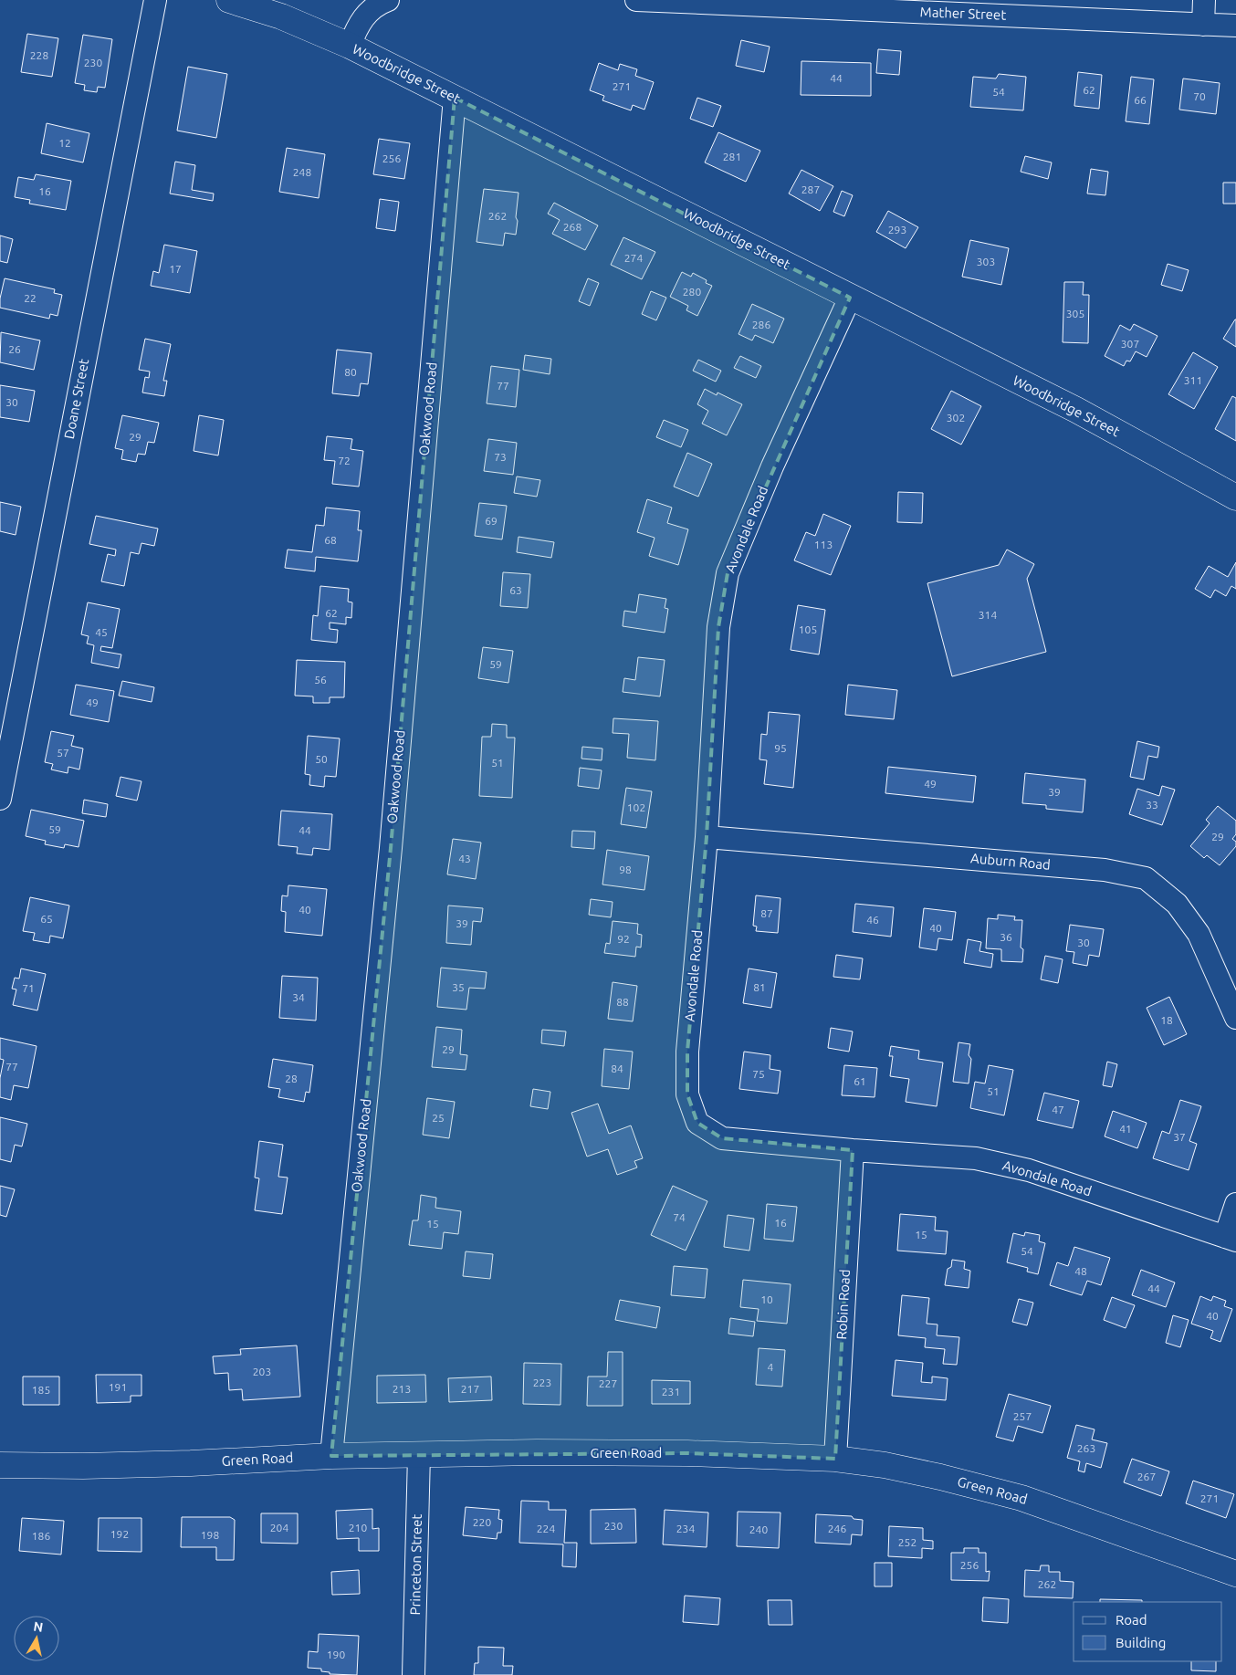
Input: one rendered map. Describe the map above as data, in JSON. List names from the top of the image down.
{
  "streets": {
    "street": [
      "Mather Street",
      "Woodbridge Street",
      "Doane Street",
      "Oakwood Road",
      "Avondale Road",
      "Auburn Road",
      "Robin Road",
      "Green Road",
      "Princeton Street"
    ]
  },
  "crossings": [
    ["Woodbridge Street", "Oakwood Road"],
    ["Woodbridge Street", "Avondale Road"],
    ["Oakwood Road", "Green Road"],
    ["Avondale Road", "Auburn Road"],
    ["Avondale Road", "Robin Road"],
    ["Robin Road", "Green Road"],
    ["Green Road", "Princeton Street"]
  ],
  "house_numbers": [
    "228",
    "230",
    "44",
    "271",
    "62",
    "54",
    "70",
    "66",
    "12",
    "281",
    "256",
    "248",
    "287",
    "16",
    "262",
    "268",
    "293",
    "274",
    "303",
    "17",
    "280",
    "22",
    "305",
    "286",
    "307",
    "26",
    "80",
    "311",
    "77",
    "30",
    "302",
    "29",
    "73",
    "72",
    "69",
    "68",
    "113",
    "63",
    "62",
    "314",
    "105",
    "45",
    "59",
    "56",
    "49",
    "95",
    "57",
    "50",
    "51",
    "49",
    "39",
    "33",
    "102",
    "59",
    "44",
    "29",
    "43",
    "98",
    "40",
    "87",
    "65",
    "46",
    "39",
    "40",
    "36",
    "92",
    "30",
    "35",
    "81",
    "71",
    "34",
    "88",
    "18",
    "29",
    "77",
    "84",
    "75",
    "28",
    "61",
    "51",
    "47",
    "25",
    "41",
    "37",
    "74",
    "16",
    "15",
    "15",
    "54",
    "48",
    "44",
    "10",
    "40",
    "4",
    "203",
    "223",
    "227",
    "191",
    "213",
    "217",
    "185",
    "231",
    "257",
    "263",
    "267",
    "271",
    "220",
    "230",
    "204",
    "210",
    "224",
    "234",
    "246",
    "240",
    "192",
    "198",
    "186",
    "252",
    "256",
    "262",
    "190"
  ],
  "legend": ["Road", "Building"],
  "north": "top"
}
